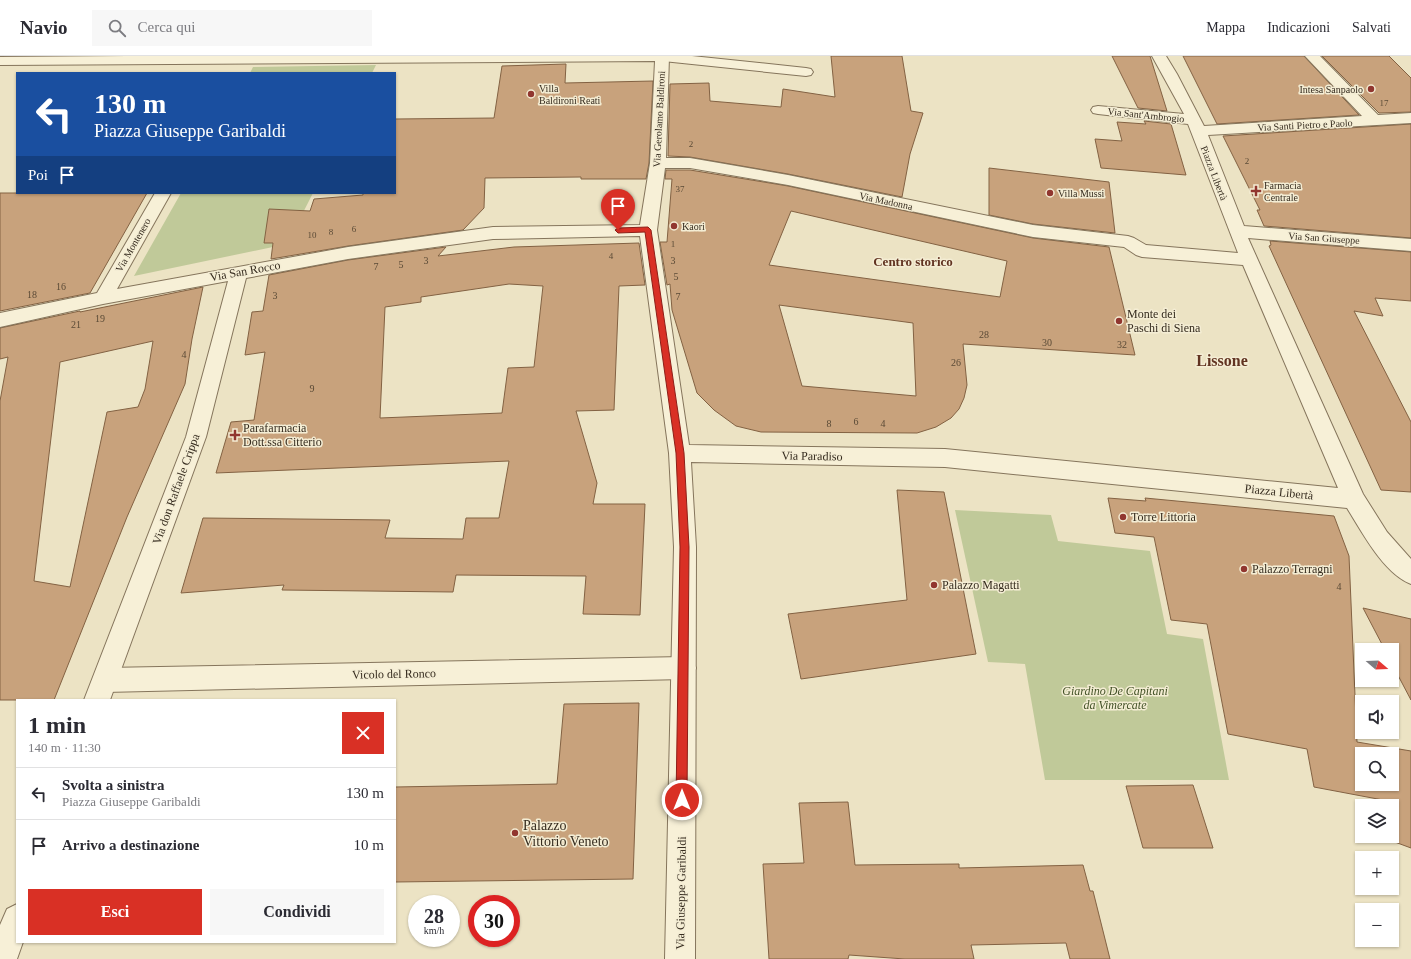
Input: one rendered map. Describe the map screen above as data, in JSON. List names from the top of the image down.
{
  "streets": {
    "street": [
      "Via Sant'Ambrogio",
      "Via Gerolamo Baldironi",
      "Via Santi Pietro e Paolo",
      "Piazza Libertà",
      "Via Madonna",
      "Via San Giuseppe",
      "Via Montenero",
      "Via San Rocco",
      "Via Paradiso",
      "Via don Raffaele Crippa",
      "Via Giuseppe Garibaldi"
    ],
    "lane": ["Vicolo del Ronco"]
  },
  "crossings": [
    ["Via Sant'Ambrogio", "Via Santi Pietro e Paolo"],
    ["Via Sant'Ambrogio", "Piazza Libertà"],
    ["Via Gerolamo Baldironi", "Via Madonna"],
    ["Via Gerolamo Baldironi", "Via San Rocco"],
    ["Via Gerolamo Baldironi", "Via Giuseppe Garibaldi"],
    ["Via Santi Pietro e Paolo", "Piazza Libertà"],
    ["Piazza Libertà", "Via Madonna"],
    ["Piazza Libertà", "Via San Giuseppe"],
    ["Piazza Libertà", "Via Paradiso"],
    ["Via Montenero", "Via San Rocco"],
    ["Via San Rocco", "Via don Raffaele Crippa"],
    ["Via San Rocco", "Via Giuseppe Garibaldi"],
    ["Via Paradiso", "Via Giuseppe Garibaldi"],
    ["Via don Raffaele Crippa", "Vicolo del Ronco"],
    ["Vicolo del Ronco", "Via Giuseppe Garibaldi"]
  ],
  "districts": ["Centro storico", "Lissone"],
  "parks": ["Giardino De Capitani da Vimercate"],
  "places": {
    "other": [
      "Intesa Sanpaolo",
      "Villa Baldironi Reati",
      "Villa Mussi",
      "Kaori",
      "Monte dei Paschi di Siena",
      "Torre Littoria",
      "Palazzo Terragni",
      "Palazzo Magatti",
      "Palazzo Vittorio Veneto"
    ],
    "health": ["Farmacia Centrale", "Parafarmacia Dott.ssa Citterio"]
  },
  "house_numbers": [
    "17",
    "2",
    "2",
    "37",
    "6",
    "8",
    "10",
    "1",
    "4",
    "3",
    "3",
    "5",
    "7",
    "5",
    "16",
    "18",
    "3",
    "7",
    "19",
    "21",
    "28",
    "30",
    "32",
    "4",
    "26",
    "9",
    "6",
    "8",
    "4",
    "4"
  ],
  "north": "right",
  "page": {
    "header": "Navio",
    "search": "Cerca qui",
    "nav": ["Mappa", "Indicazioni", "Salvati"],
    "turn": ["130 m", "Piazza Giuseppe Garibaldi"],
    "then": "Poi",
    "map_buttons": ["+", "−"],
    "heading": ["1 min", "140 m · 11:30"],
    "list": [
      {
        "name": "Svolta a sinistra",
        "note": "Piazza Giuseppe Garibaldi",
        "value": "130 m"
      },
      {
        "name": "Arrivo a destinazione",
        "value": "10 m"
      }
    ],
    "buttons": ["Esci", "Condividi"],
    "speed": "28 km/h",
    "limit": "30"
  }
}
